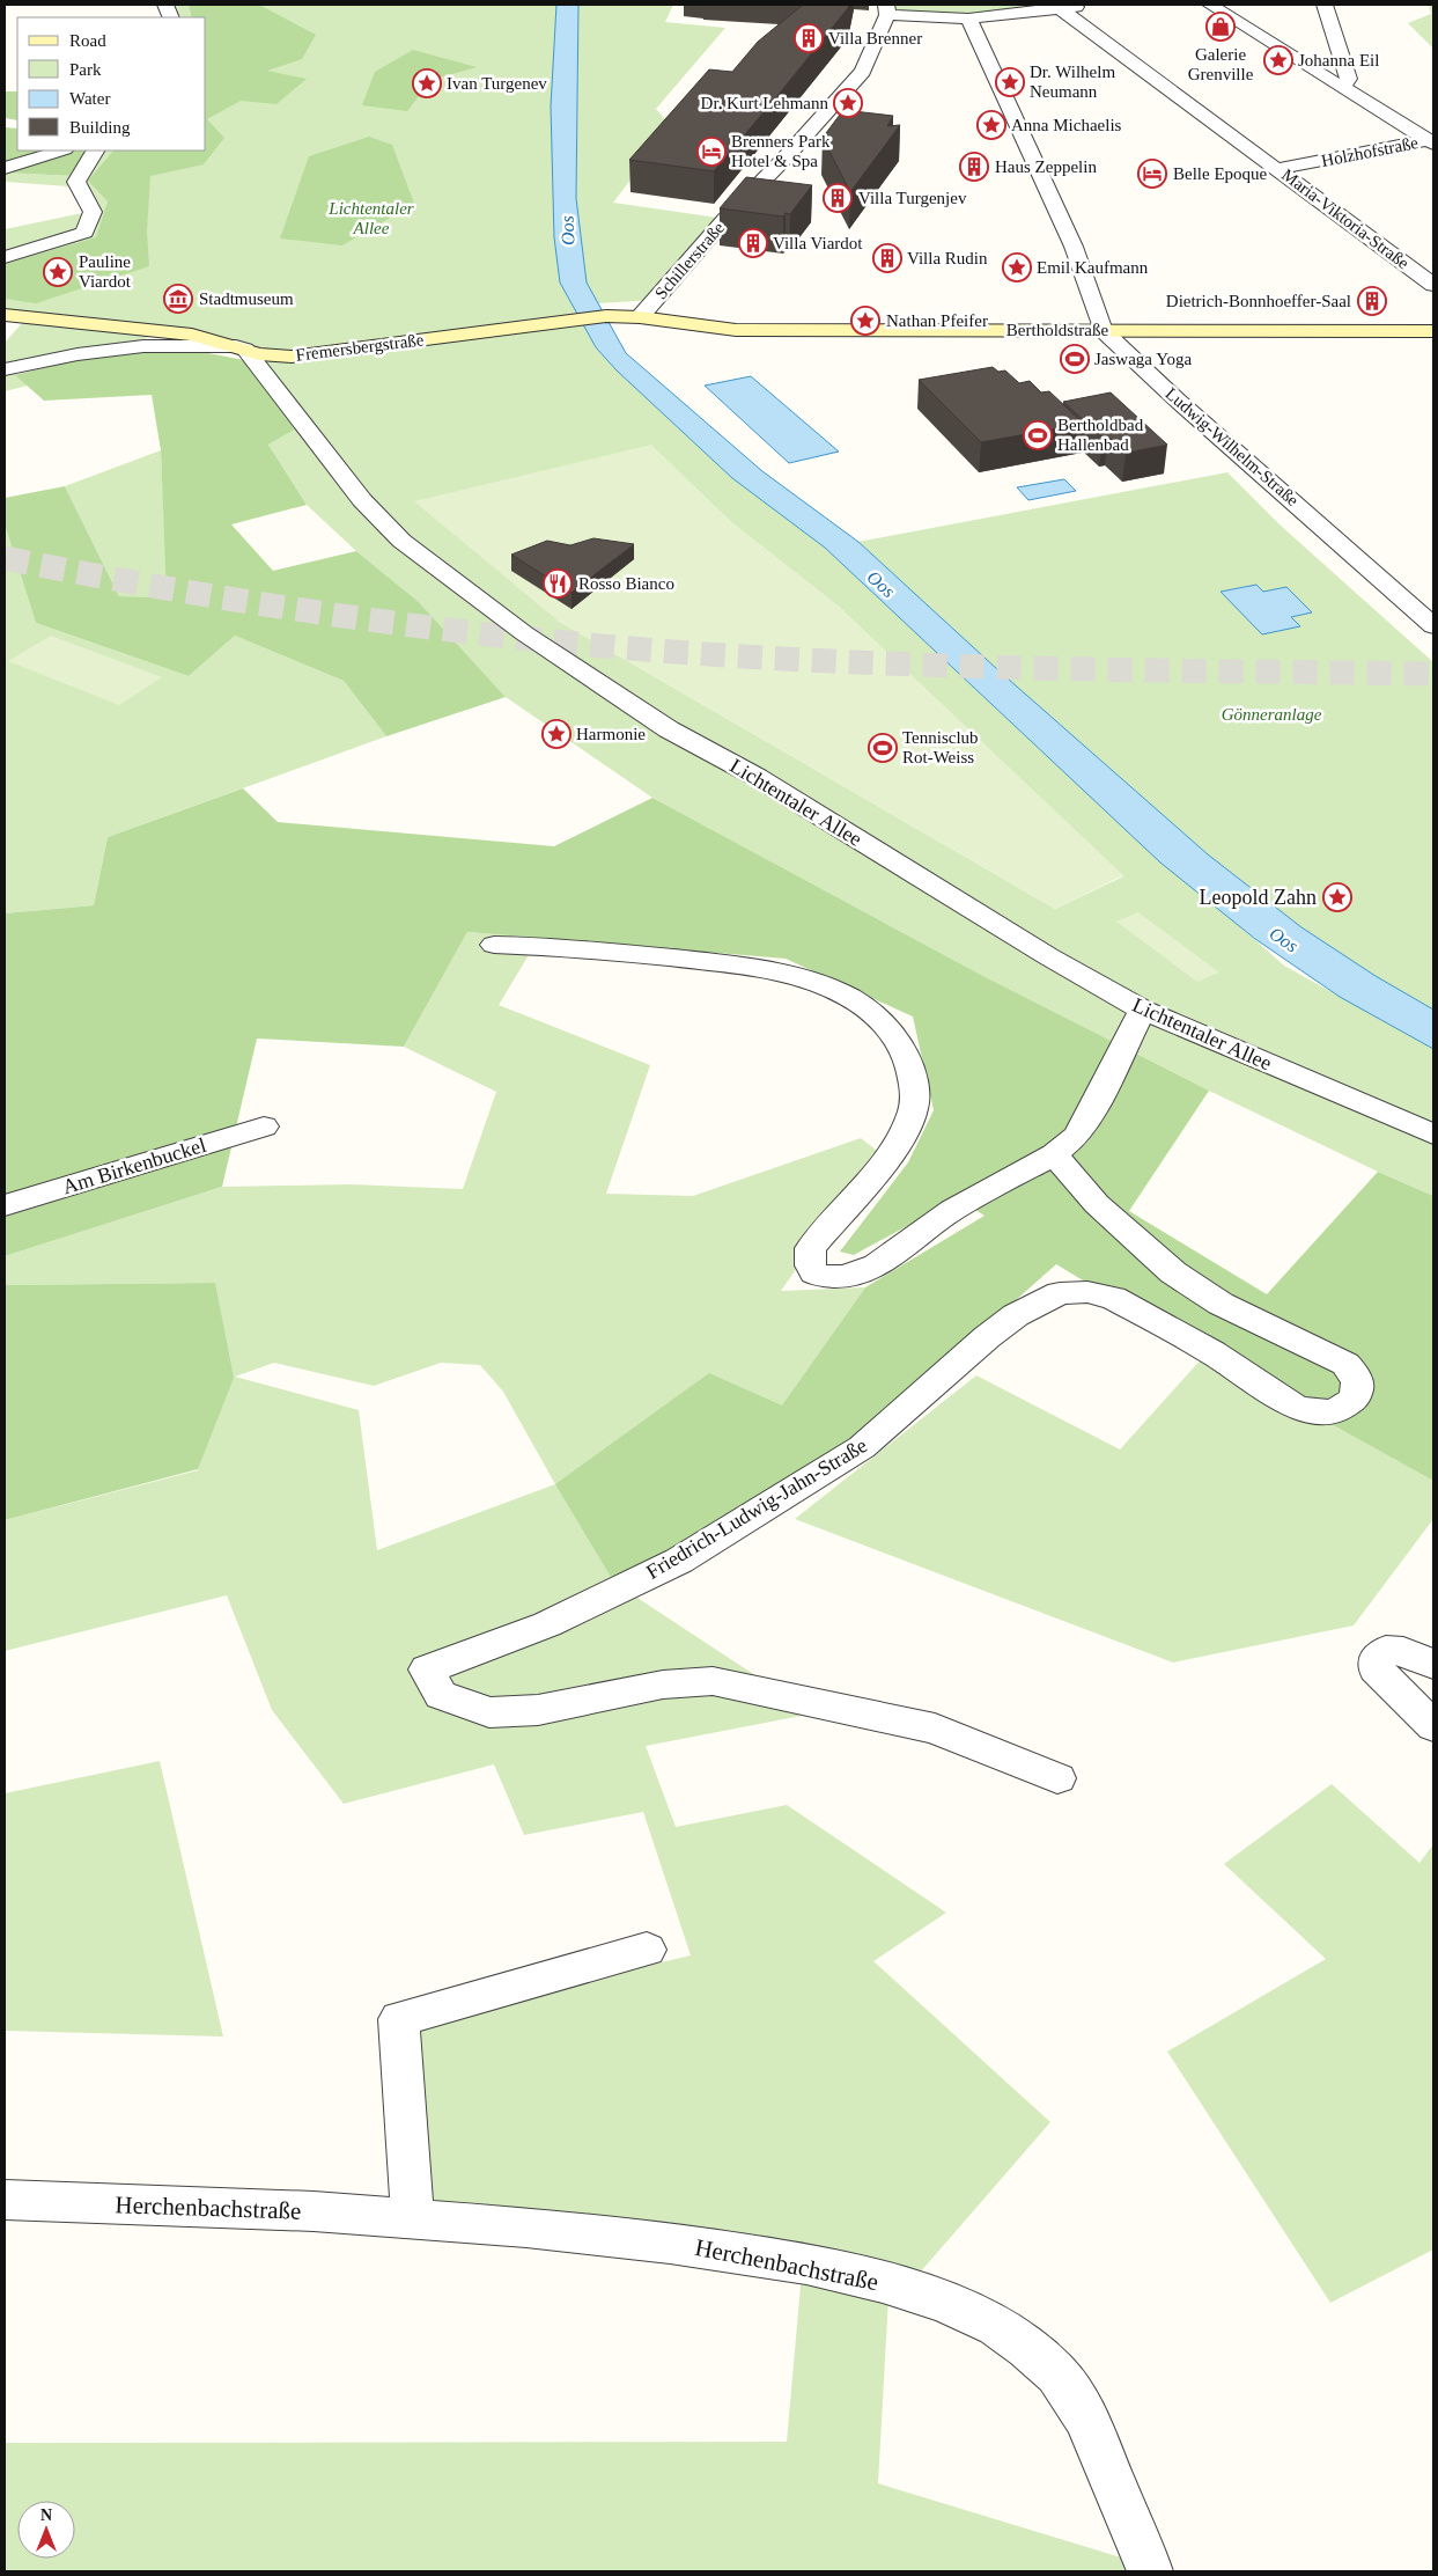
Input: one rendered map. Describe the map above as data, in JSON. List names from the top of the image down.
{
  "streets": {
    "main road": ["Bertholdstraße", "Fremersbergstraße"],
    "street": [
      "Holzhofstraße",
      "Maria-Viktoria-Straße",
      "Schillerstraße",
      "Ludwig-Wilhelm-Straße",
      "Lichtentaler Allee",
      "Am Birkenbuckel",
      "Friedrich-Ludwig-Jahn-Straße",
      "Herchenbachstraße"
    ]
  },
  "crossings": [
    ["Holzhofstraße", "Maria-Viktoria-Straße"],
    ["Schillerstraße", "Bertholdstraße"],
    ["Bertholdstraße", "Fremersbergstraße"],
    ["Bertholdstraße", "Ludwig-Wilhelm-Straße"],
    ["Fremersbergstraße", "Lichtentaler Allee"]
  ],
  "water": ["Oos"],
  "parks": ["Lichtentaler Allee", "Gönneranlage"],
  "places": {
    "shop": ["Galerie Grenville"],
    "building": [
      "Villa Brenner",
      "Haus Zeppelin",
      "Villa Turgenjev",
      "Villa Viardot",
      "Villa Rudin",
      "Dietrich-Bonnhoeffer-Saal"
    ],
    "place": [
      "Johanna Eil",
      "Dr. Wilhelm Neumann",
      "Ivan Turgenev",
      "Dr. Kurt Lehmann",
      "Anna Michaelis",
      "Emil Kaufmann",
      "Pauline Viardot",
      "Nathan Pfeifer",
      "Harmonie",
      "Leopold Zahn"
    ],
    "hotel": ["Brenners Park Hotel & Spa", "Belle Epoque"],
    "museum": ["Stadtmuseum"],
    "sports": ["Jaswaga Yoga", "Bertholdbad Hallenbad", "Tennisclub Rot-Weiss"],
    "restaurant": ["Rosso Bianco"]
  },
  "legend": [
    "Road",
    "Park",
    "Water",
    "Building"
  ],
  "north": "top"
}
